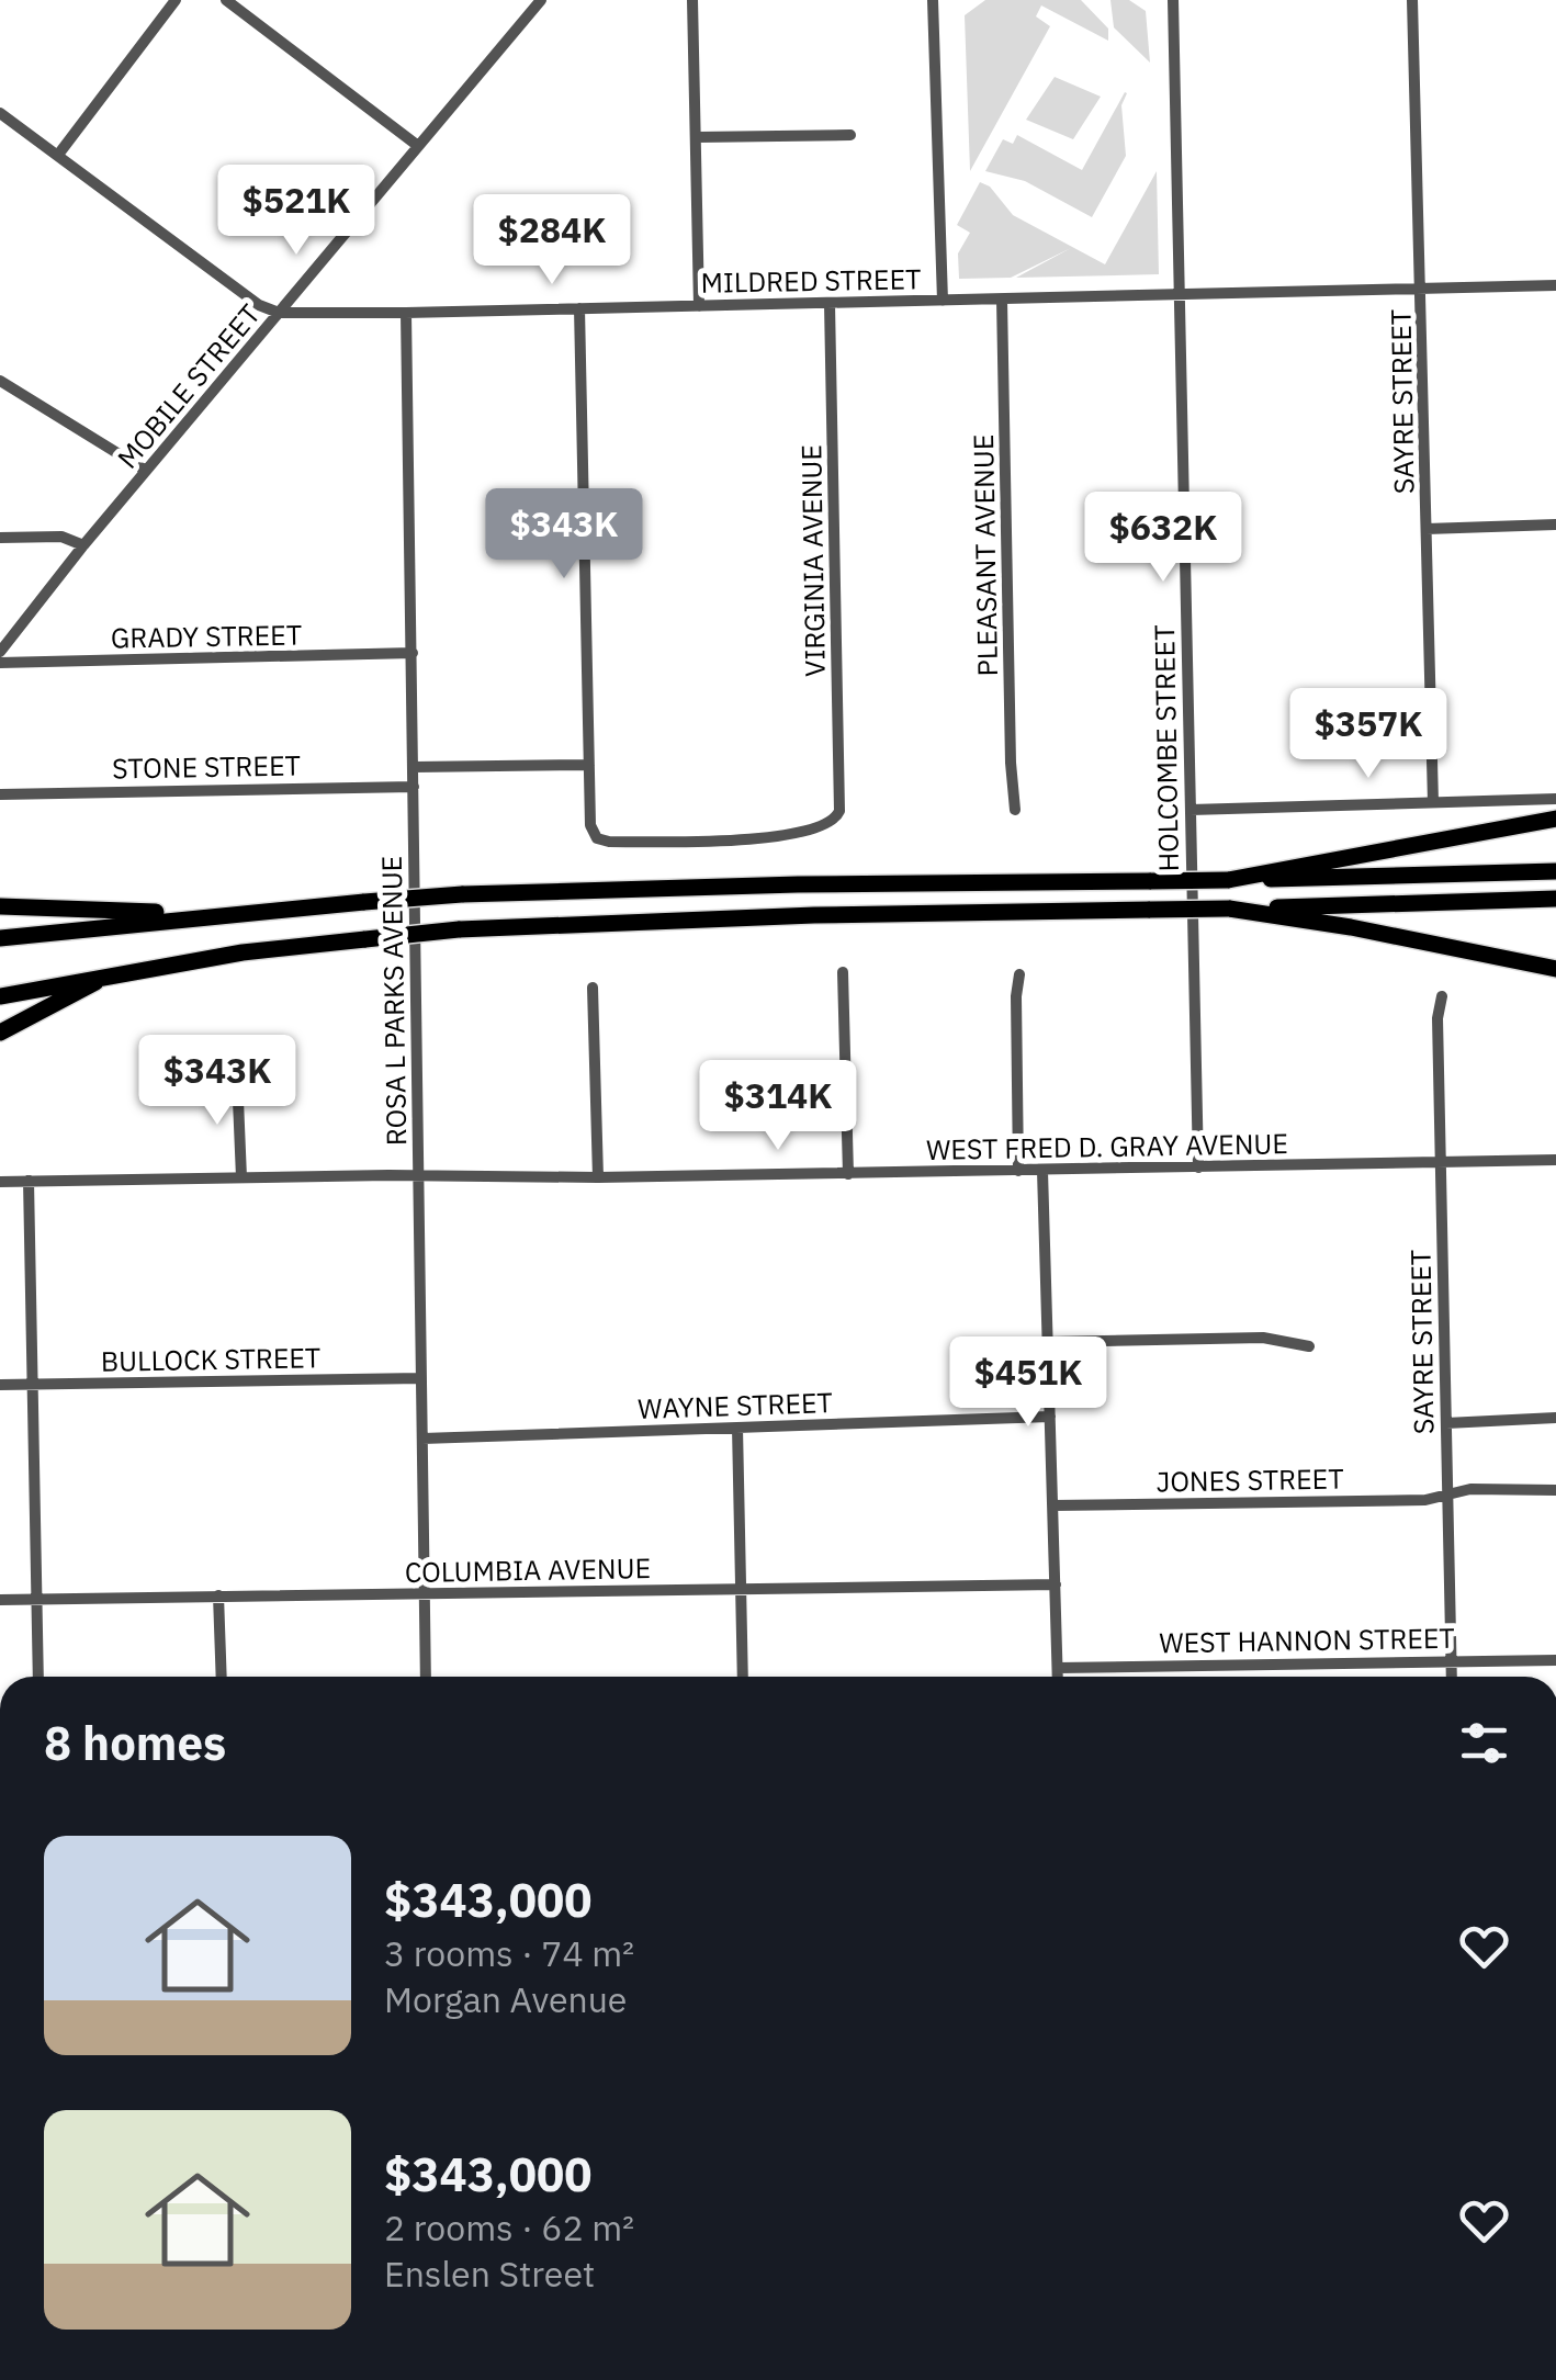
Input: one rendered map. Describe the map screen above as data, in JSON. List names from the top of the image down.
{
  "streets": {
    "street": [
      "MILDRED STREET",
      "MOBILE STREET",
      "SAYRE STREET",
      "PLEASANT AVENUE",
      "VIRGINIA AVENUE",
      "GRADY STREET",
      "HOLCOMBE STREET",
      "STONE STREET",
      "ROSA L PARKS AVENUE",
      "WEST FRED D. GRAY AVENUE",
      "BULLOCK STREET",
      "WAYNE STREET",
      "JONES STREET",
      "COLUMBIA AVENUE",
      "WEST HANNON STREET"
    ]
  },
  "crossings": [
    ["MILDRED STREET", "MOBILE STREET"],
    ["MILDRED STREET", "SAYRE STREET"],
    ["MILDRED STREET", "PLEASANT AVENUE"],
    ["MILDRED STREET", "VIRGINIA AVENUE"],
    ["MILDRED STREET", "HOLCOMBE STREET"],
    ["MILDRED STREET", "ROSA L PARKS AVENUE"],
    ["SAYRE STREET", "WEST FRED D. GRAY AVENUE"],
    ["SAYRE STREET", "JONES STREET"],
    ["SAYRE STREET", "WEST HANNON STREET"],
    ["GRADY STREET", "ROSA L PARKS AVENUE"],
    ["HOLCOMBE STREET", "WEST FRED D. GRAY AVENUE"],
    ["STONE STREET", "ROSA L PARKS AVENUE"],
    ["ROSA L PARKS AVENUE", "WEST FRED D. GRAY AVENUE"],
    ["ROSA L PARKS AVENUE", "BULLOCK STREET"],
    ["ROSA L PARKS AVENUE", "WAYNE STREET"],
    ["ROSA L PARKS AVENUE", "COLUMBIA AVENUE"]
  ],
  "page": {
    "price": [
      "$521K",
      "$284K",
      "$343K",
      "$632K",
      "$357K",
      "$343K",
      "$314K",
      "$451K"
    ],
    "heading": "8 homes",
    "list": [
      {
        "name": "$343,000",
        "note": "3 rooms · 74 m² · Morgan Avenue"
      },
      {
        "name": "$343,000",
        "note": "2 rooms · 62 m² · Enslen Street"
      }
    ]
  }
}
